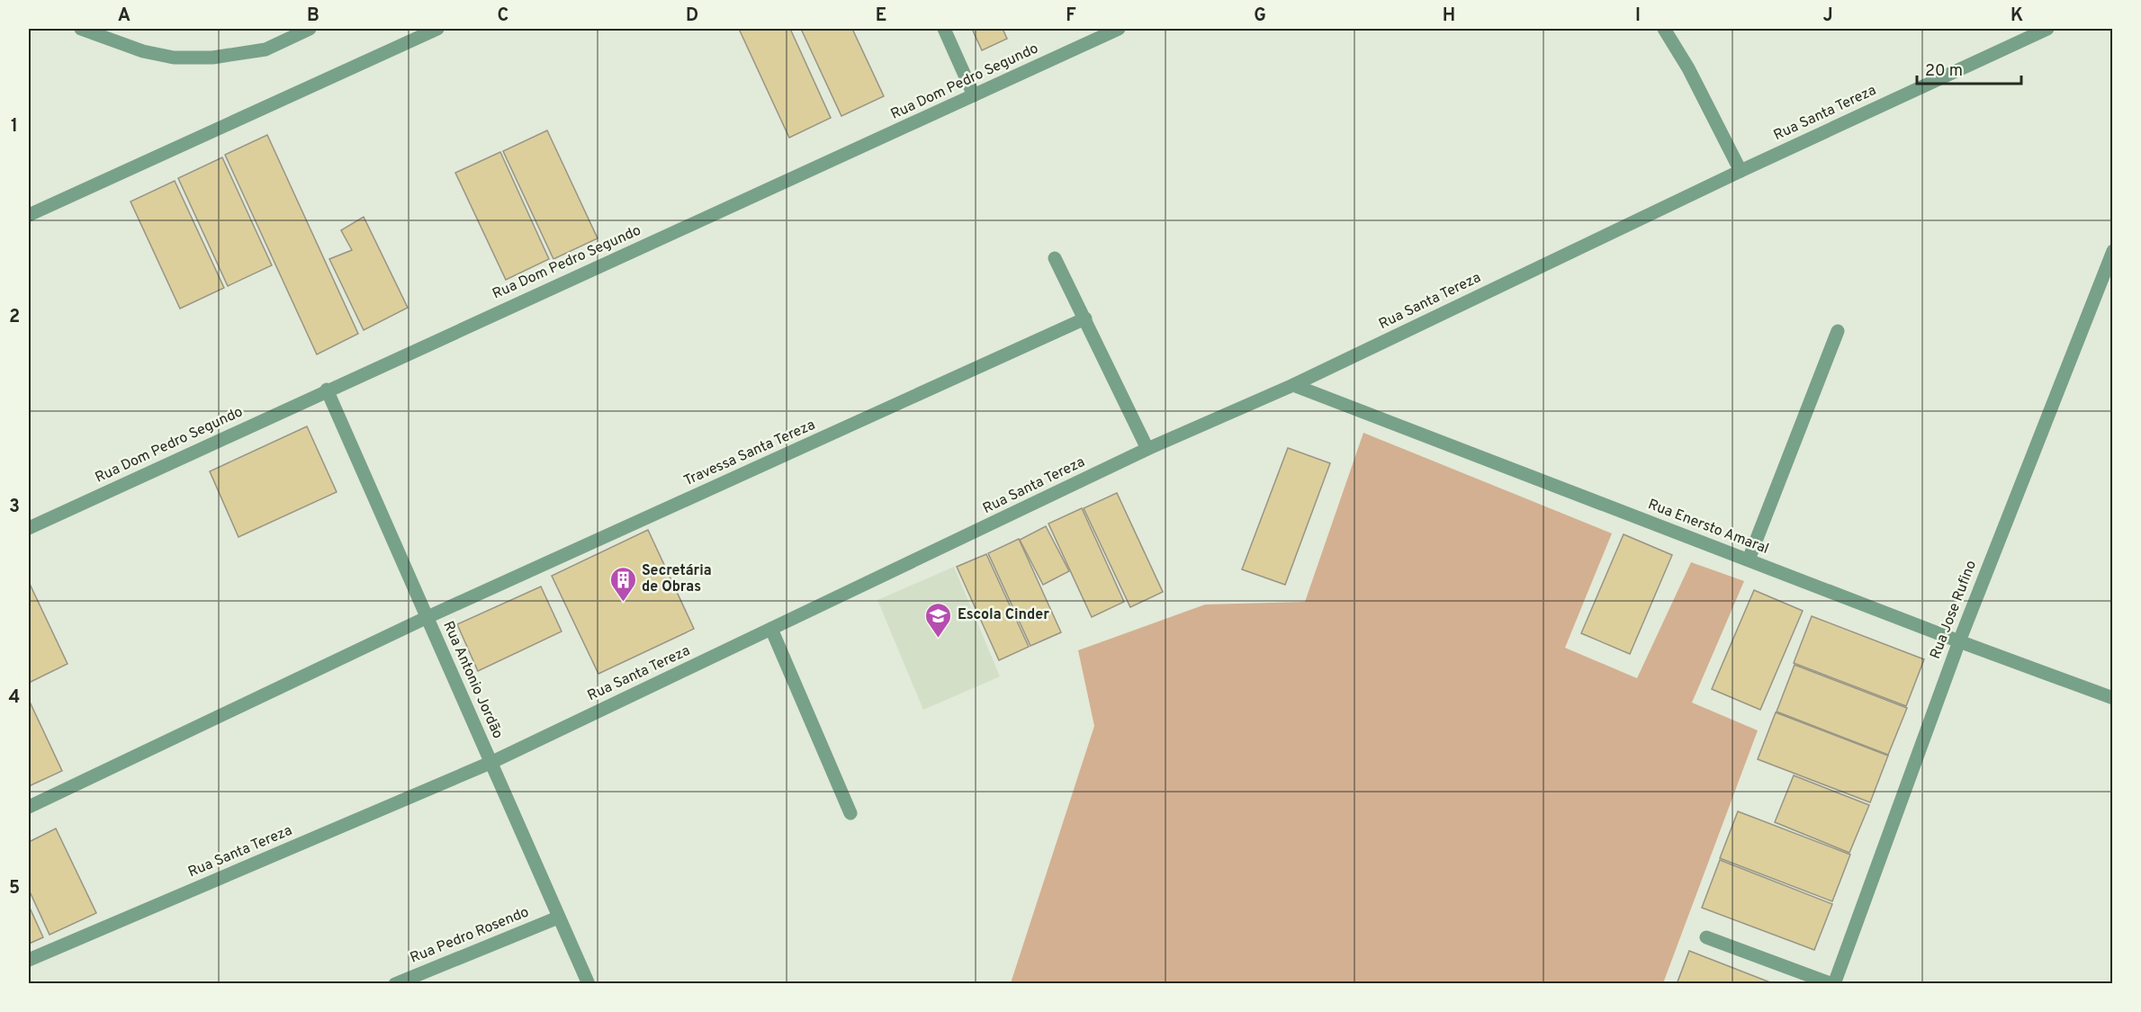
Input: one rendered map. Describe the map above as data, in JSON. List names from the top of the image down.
{
  "streets": {
    "street": [
      "Rua Dom Pedro Segundo",
      "Rua Santa Tereza",
      "Travessa Santa Tereza",
      "Rua Enersto Amaral",
      "Rua Jose Rufino",
      "Rua Antonio Jordão",
      "Rua Pedro Rosendo"
    ]
  },
  "crossings": [
    ["Rua Dom Pedro Segundo", "Rua Antonio Jordão"],
    ["Rua Santa Tereza", "Rua Enersto Amaral"],
    ["Rua Santa Tereza", "Rua Antonio Jordão"],
    ["Travessa Santa Tereza", "Rua Antonio Jordão"],
    ["Rua Enersto Amaral", "Rua Jose Rufino"],
    ["Rua Antonio Jordão", "Rua Pedro Rosendo"]
  ],
  "places": {
    "building": ["Secretária de Obras"],
    "school or university": ["Escola Cinder"]
  },
  "scale_bar": "20 m",
  "grid": {
    "columns": [
      "A",
      "B",
      "C",
      "D",
      "E",
      "F",
      "G",
      "H",
      "I",
      "J",
      "K"
    ],
    "rows": [
      "1",
      "2",
      "3",
      "4",
      "5"
    ]
  }
}
